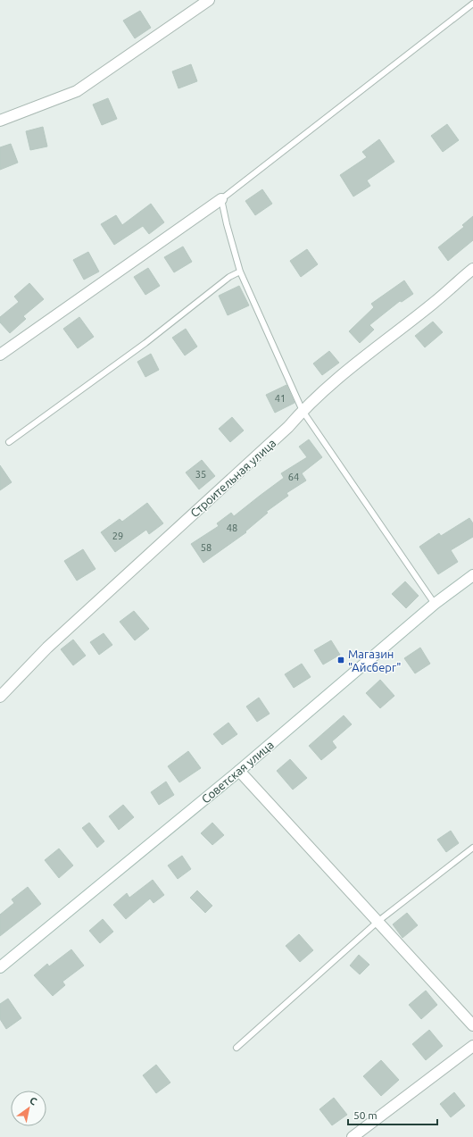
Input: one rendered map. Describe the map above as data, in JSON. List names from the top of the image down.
{
  "streets": {
    "street": ["Строительная улица", "Советская улица"]
  },
  "places": {
    "transit": ["Магазин \"Айсберг\""]
  },
  "house_numbers": [
    "41",
    "35",
    "64",
    "48",
    "29",
    "58"
  ],
  "scale_bar": "50 m",
  "north": "top right"
}
